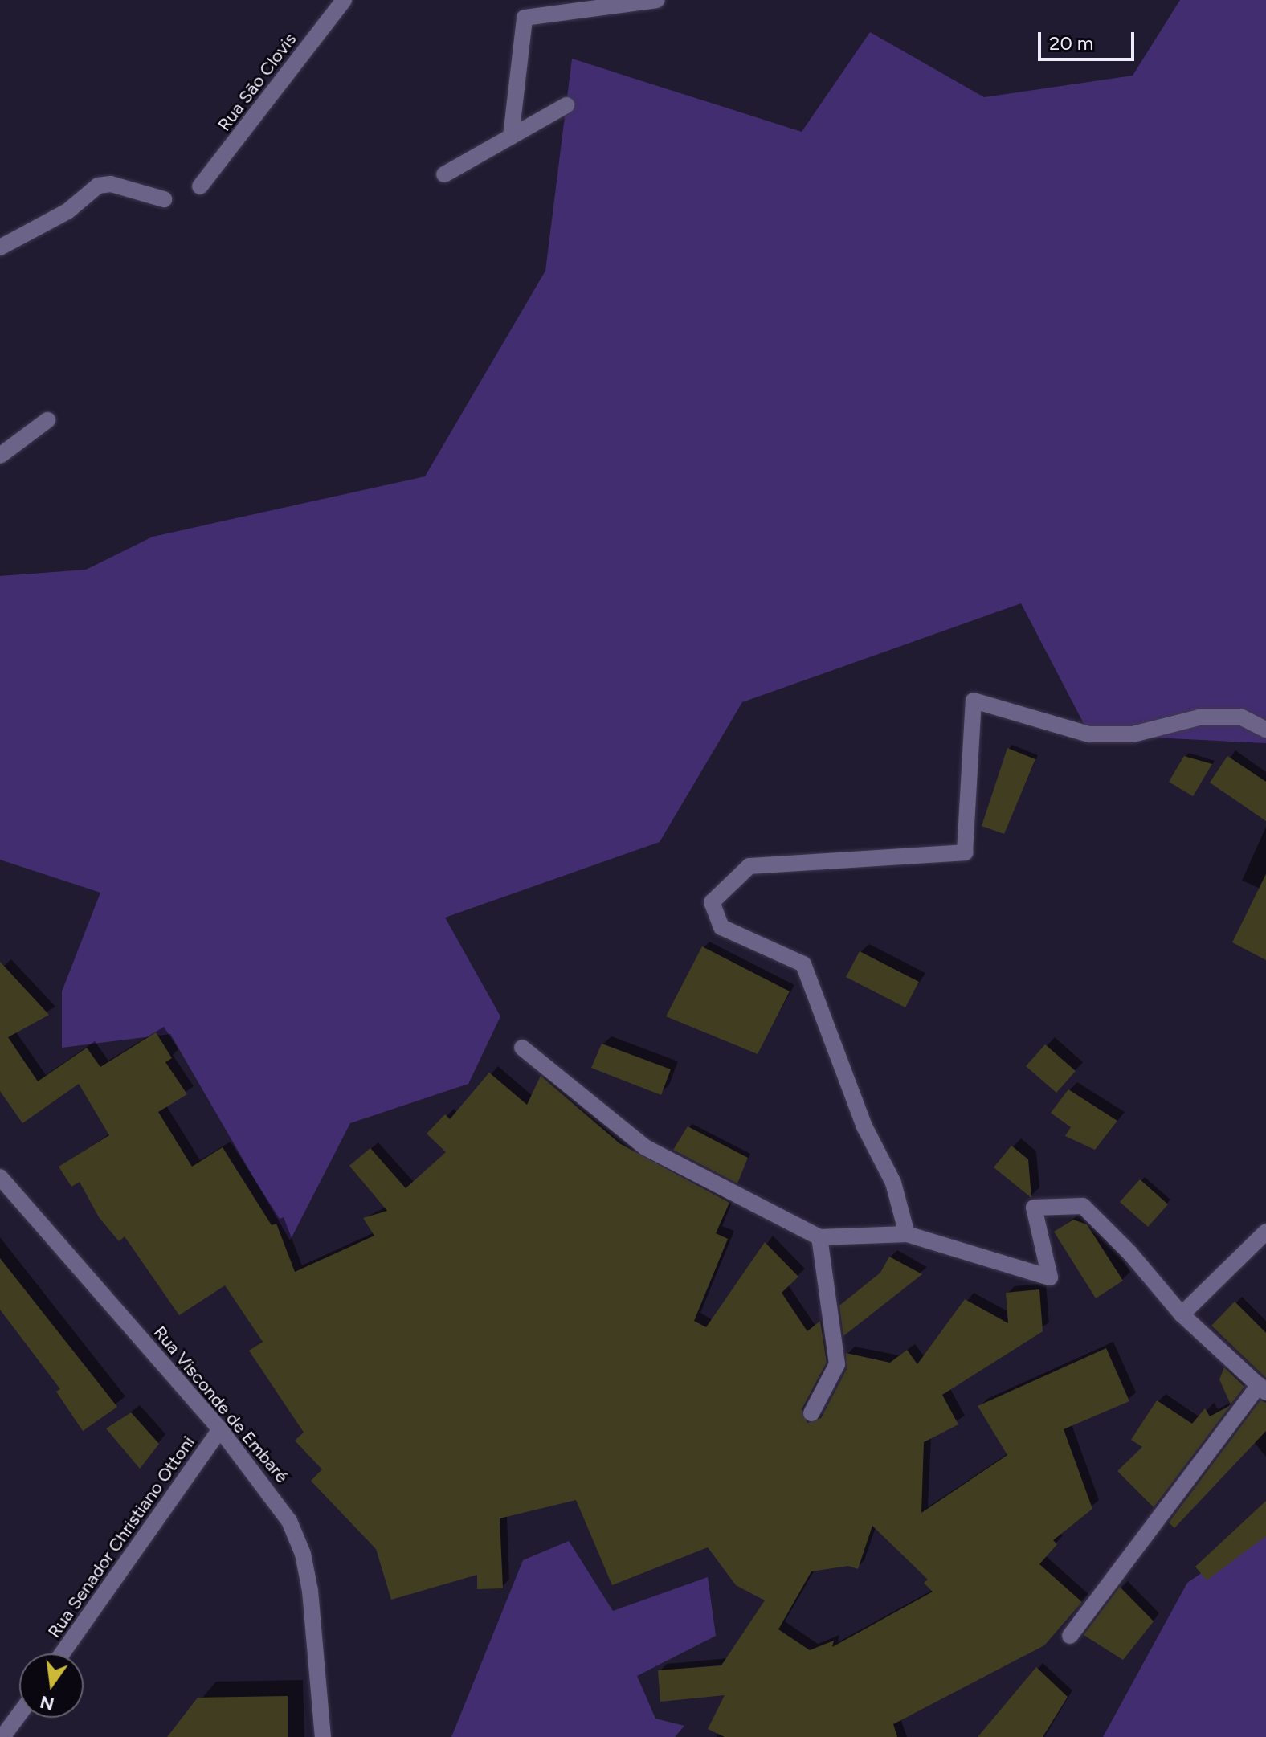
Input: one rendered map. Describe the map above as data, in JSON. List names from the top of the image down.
{
  "streets": {
    "street": ["Rua São Clovis", "Rua Visconde de Embaré", "Rua Senador Christiano Ottoni"]
  },
  "crossings": [
    ["Rua Visconde de Embaré", "Rua Senador Christiano Ottoni"]
  ],
  "scale_bar": "20 m",
  "north": "bottom"
}
